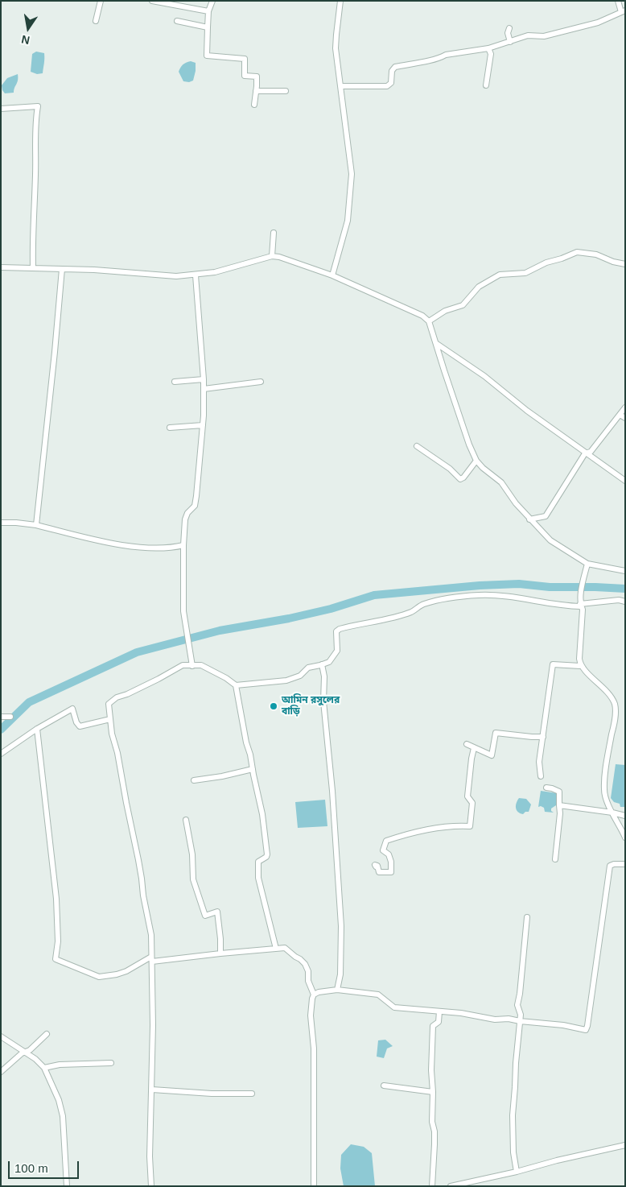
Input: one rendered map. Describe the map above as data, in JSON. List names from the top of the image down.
{
  "places": ["আমিন রসুলের বাড়ি"],
  "scale_bar": "100 m",
  "north": "bottom"
}
